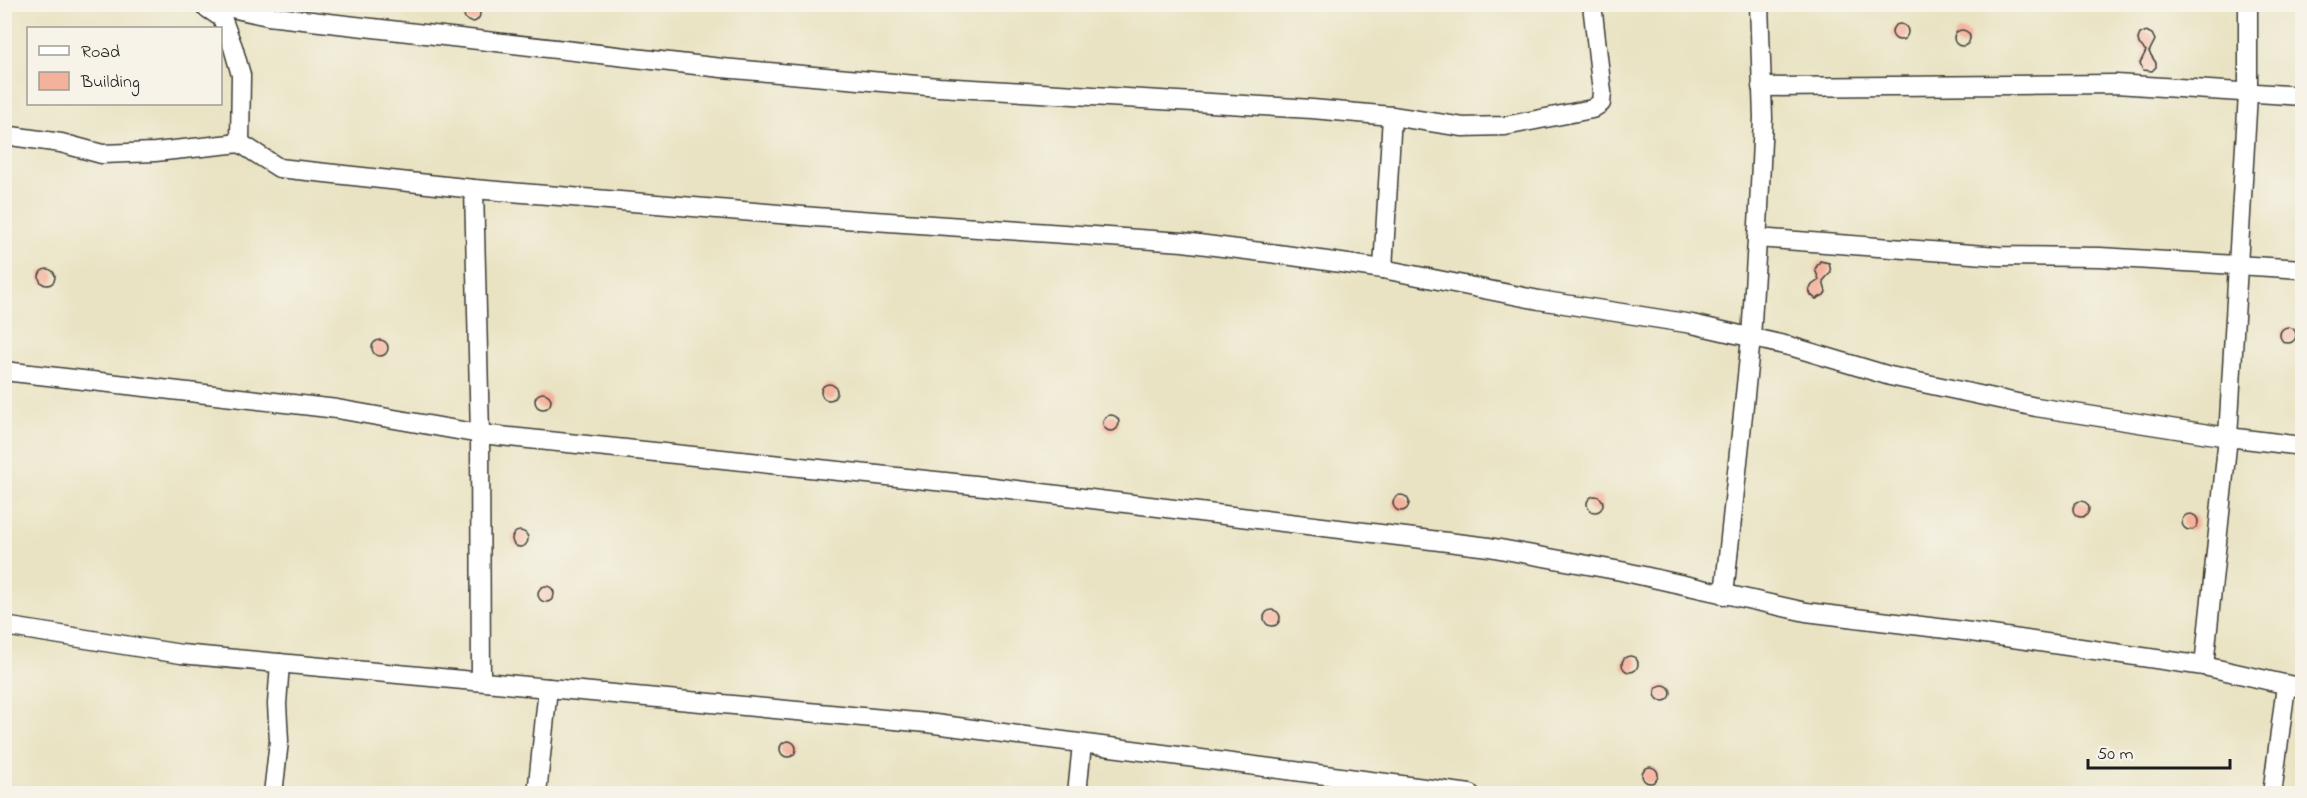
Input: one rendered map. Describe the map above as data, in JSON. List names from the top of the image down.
{
  "legend": ["Road", "Building"],
  "scale_bar": "50 m"
}
